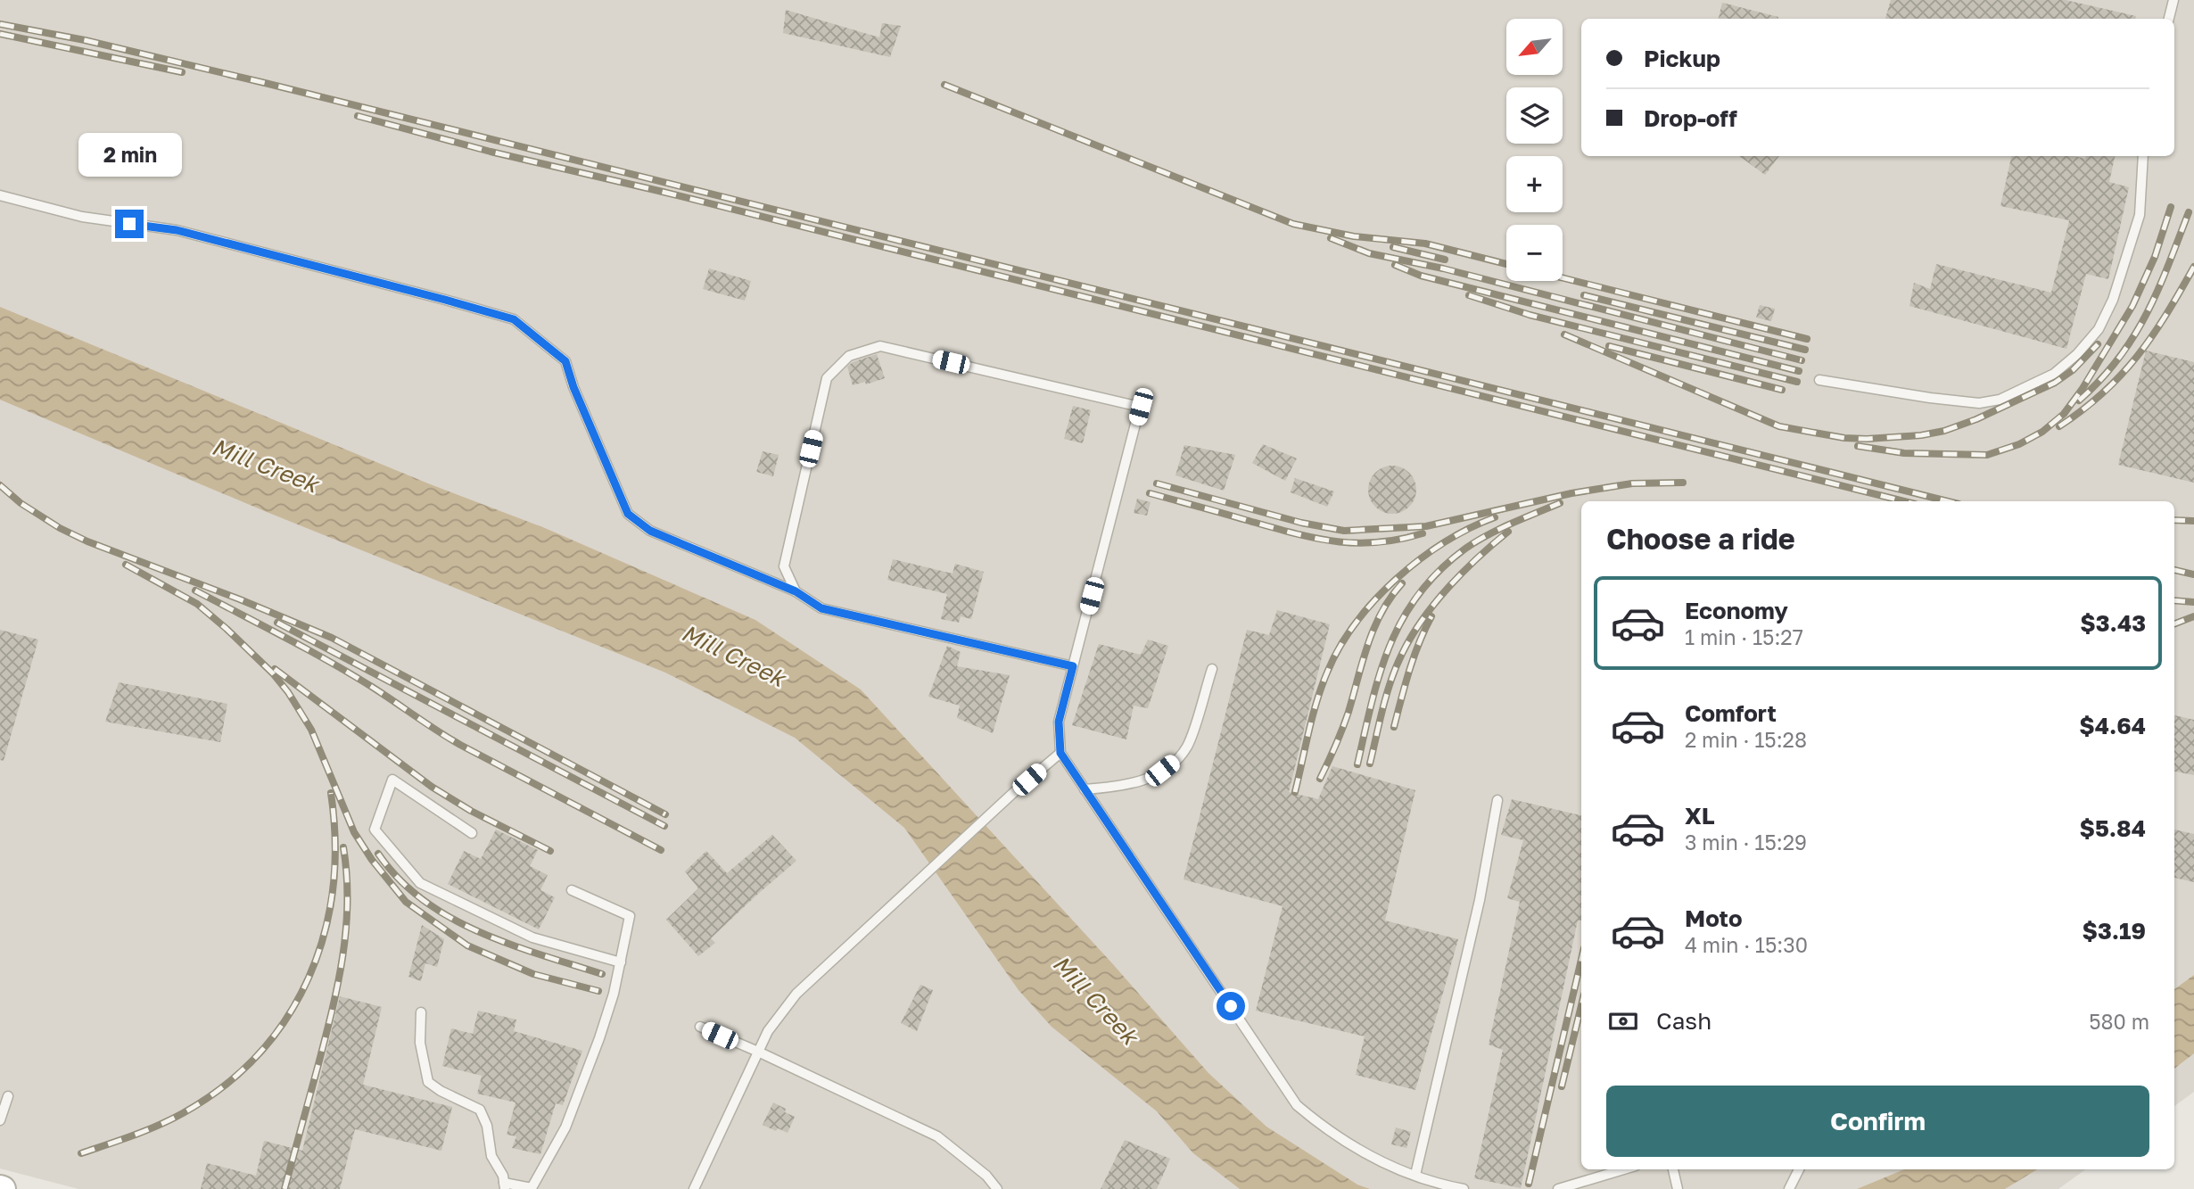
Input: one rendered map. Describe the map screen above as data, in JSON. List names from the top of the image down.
{
  "water": ["Mill Creek"],
  "north": "bottom left",
  "page": {
    "map_buttons": ["+", "−"],
    "banner": ["Pickup", "Drop-off"],
    "bubble": "2 min",
    "heading": "Choose a ride",
    "list": [
      {
        "name": "Economy",
        "note": "1 min · 15:27",
        "value": "$3.43"
      },
      {
        "name": "Comfort",
        "note": "2 min · 15:28",
        "value": "$4.64"
      },
      {
        "name": "XL",
        "note": "3 min · 15:29",
        "value": "$5.84"
      },
      {
        "name": "Moto",
        "note": "4 min · 15:30",
        "value": "$3.19"
      }
    ],
    "pay": ["Cash", "580 m"],
    "buttons": "Confirm"
  }
}
